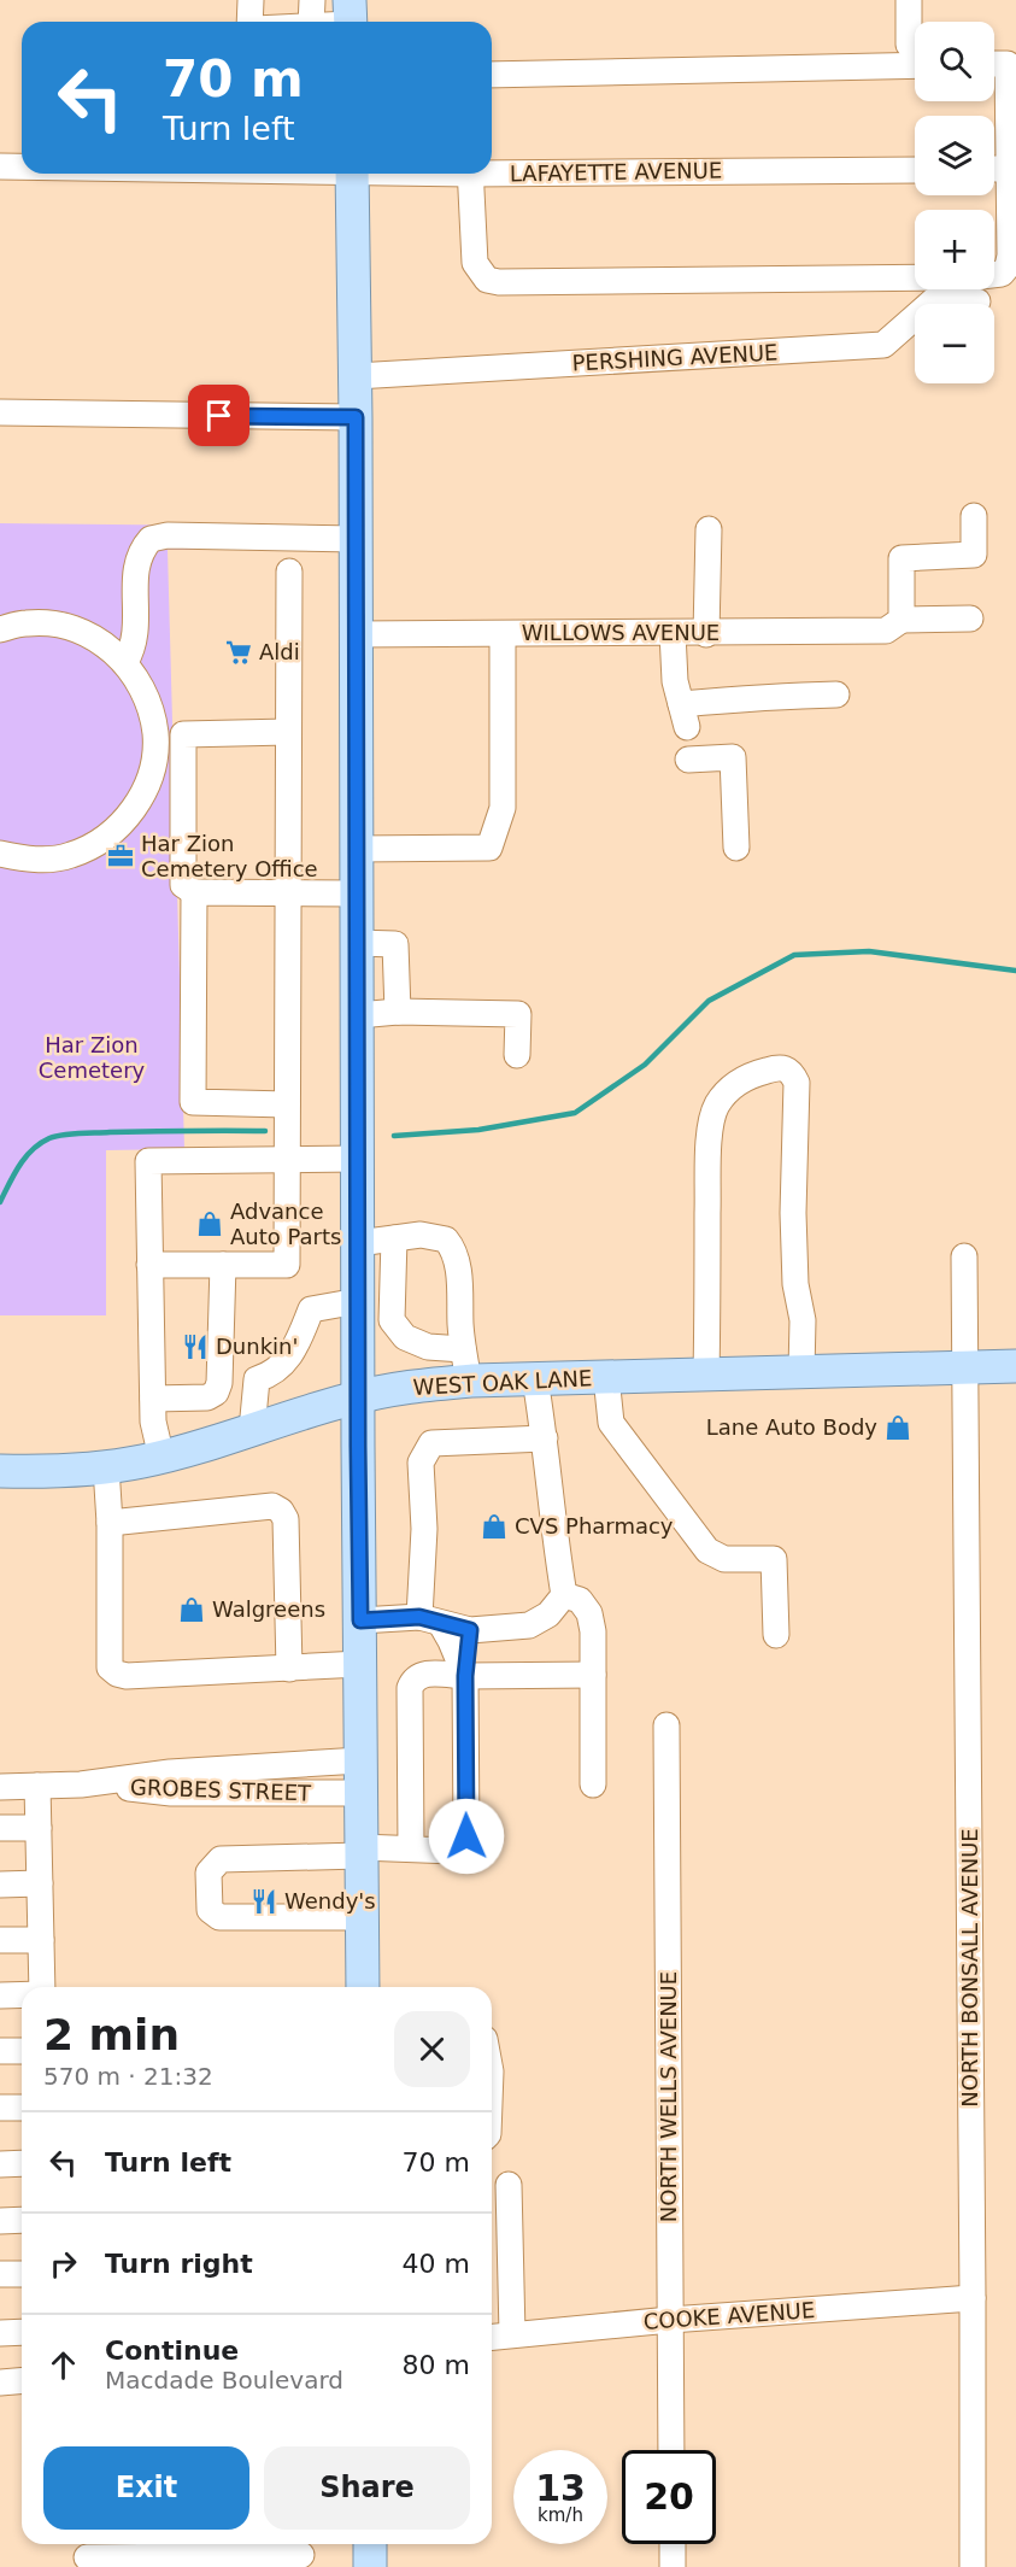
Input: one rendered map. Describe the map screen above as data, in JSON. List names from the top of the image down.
{
  "streets": {
    "main road": ["WEST OAK LANE"],
    "street": [
      "LAFAYETTE AVENUE",
      "PERSHING AVENUE",
      "WILLOWS AVENUE",
      "GROBES STREET",
      "NORTH BONSALL AVENUE",
      "NORTH WELLS AVENUE",
      "COOKE AVENUE"
    ]
  },
  "crossings": [
    ["WEST OAK LANE", "NORTH BONSALL AVENUE"],
    ["NORTH BONSALL AVENUE", "COOKE AVENUE"],
    ["NORTH WELLS AVENUE", "COOKE AVENUE"]
  ],
  "parks": ["Har Zion Cemetery"],
  "places": {
    "supermarket": ["Aldi"],
    "office": ["Har Zion Cemetery Office"],
    "shop": [
      "Advance Auto Parts",
      "Lane Auto Body",
      "CVS Pharmacy",
      "Walgreens"
    ],
    "restaurant": ["Dunkin'", "Wendy's"]
  },
  "page": {
    "map_buttons": ["+", "−"],
    "turn": ["70 m", "Turn left"],
    "heading": ["2 min", "570 m · 21:32"],
    "list": [
      {
        "name": "Turn left",
        "value": "70 m"
      },
      {
        "name": "Turn right",
        "value": "40 m"
      },
      {
        "name": "Continue",
        "note": "Macdade Boulevard",
        "value": "80 m"
      }
    ],
    "buttons": ["Exit", "Share"],
    "speed": "13 km/h",
    "limit": "20"
  }
}
